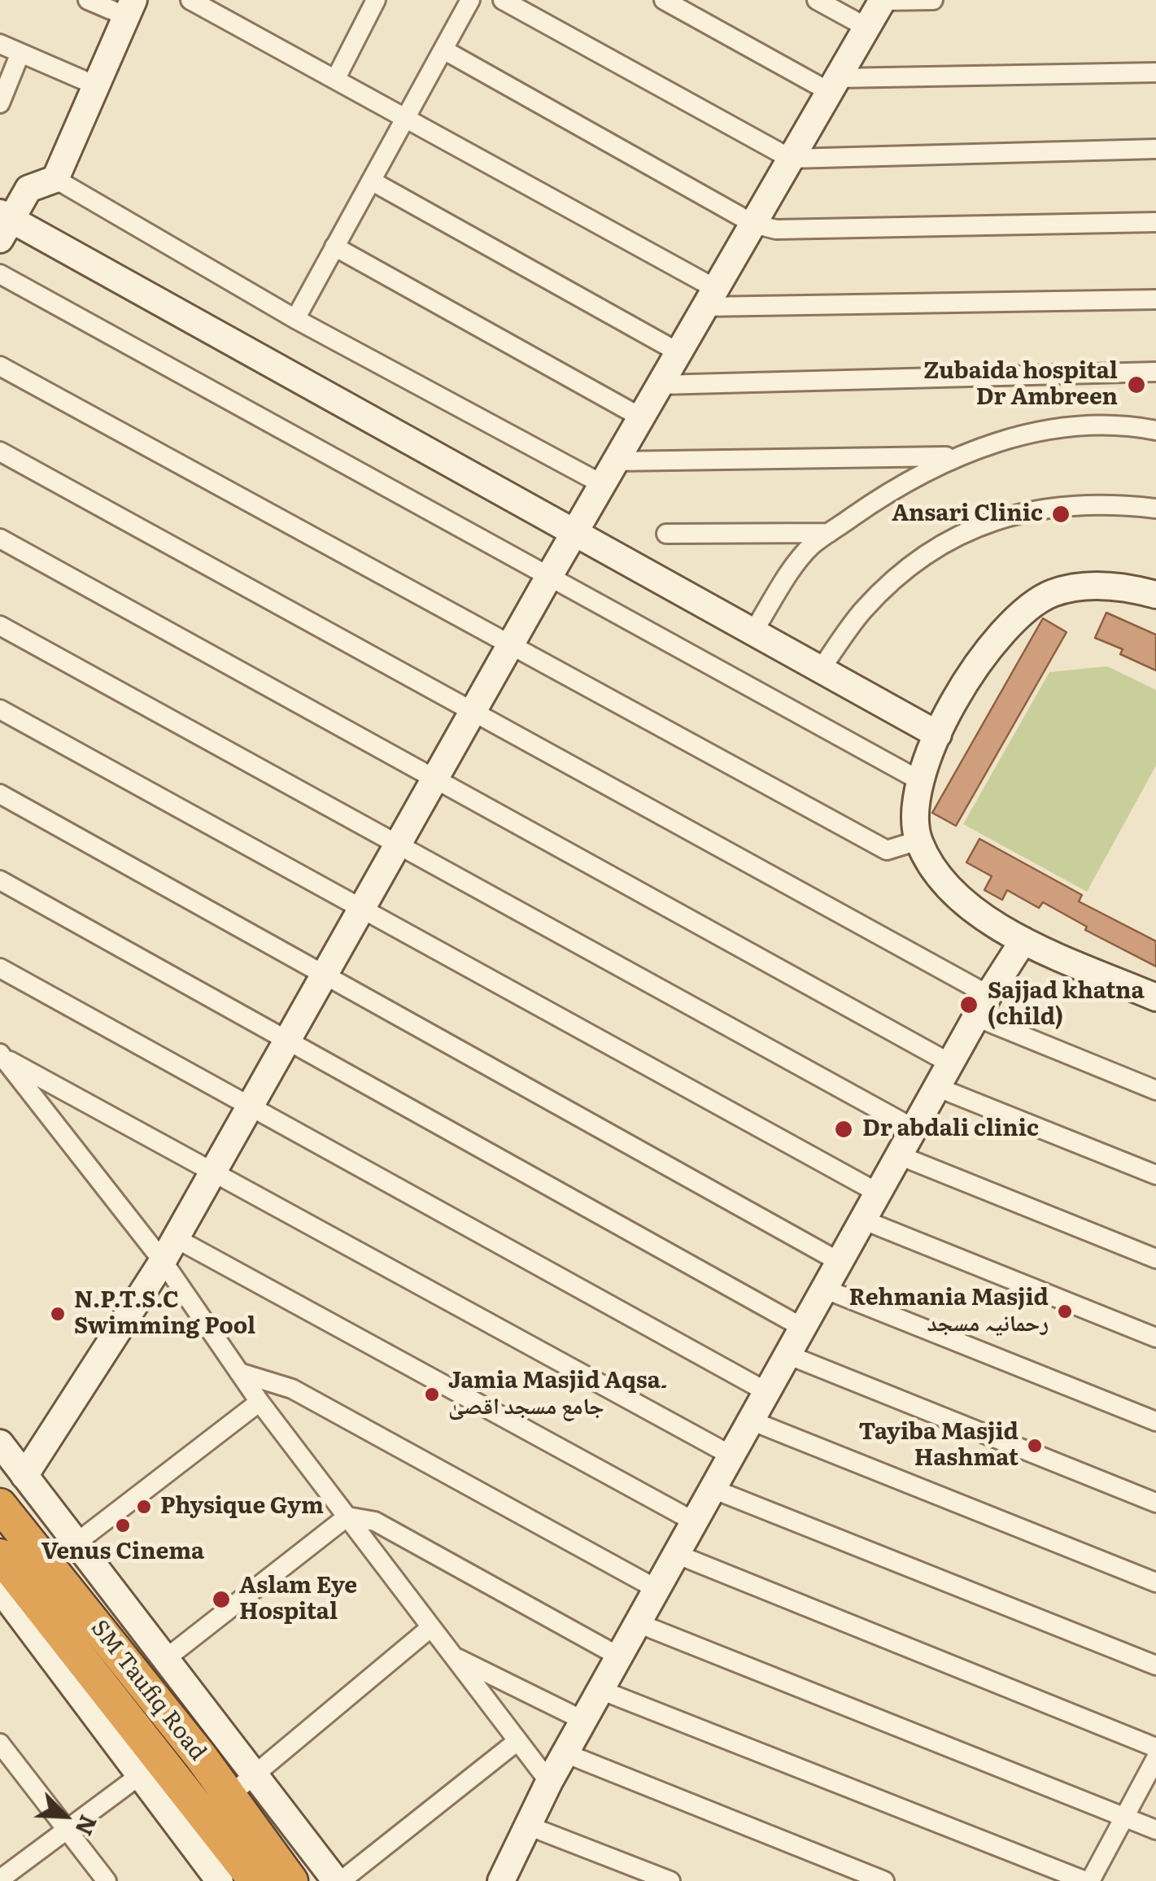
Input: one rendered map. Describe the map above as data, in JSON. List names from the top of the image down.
{
  "streets": {
    "highway": ["SM Taufiq Road"]
  },
  "places": [
    "Zubaida hospital Dr Ambreen",
    "Ansari Clinic",
    "Sajjad khatna (child)",
    "Dr abdali clinic",
    "Rehmania Masjid رحمانیہ مسجد",
    "N.P.T.S.C Swimming Pool",
    "Jamia Masjid Aqsa۔ جامع مسجد اقصیٰ",
    "Tayiba Masjid Hashmat",
    "Physique Gym",
    "Venus Cinema",
    "Aslam Eye Hospital"
  ],
  "north": "bottom right"
}
